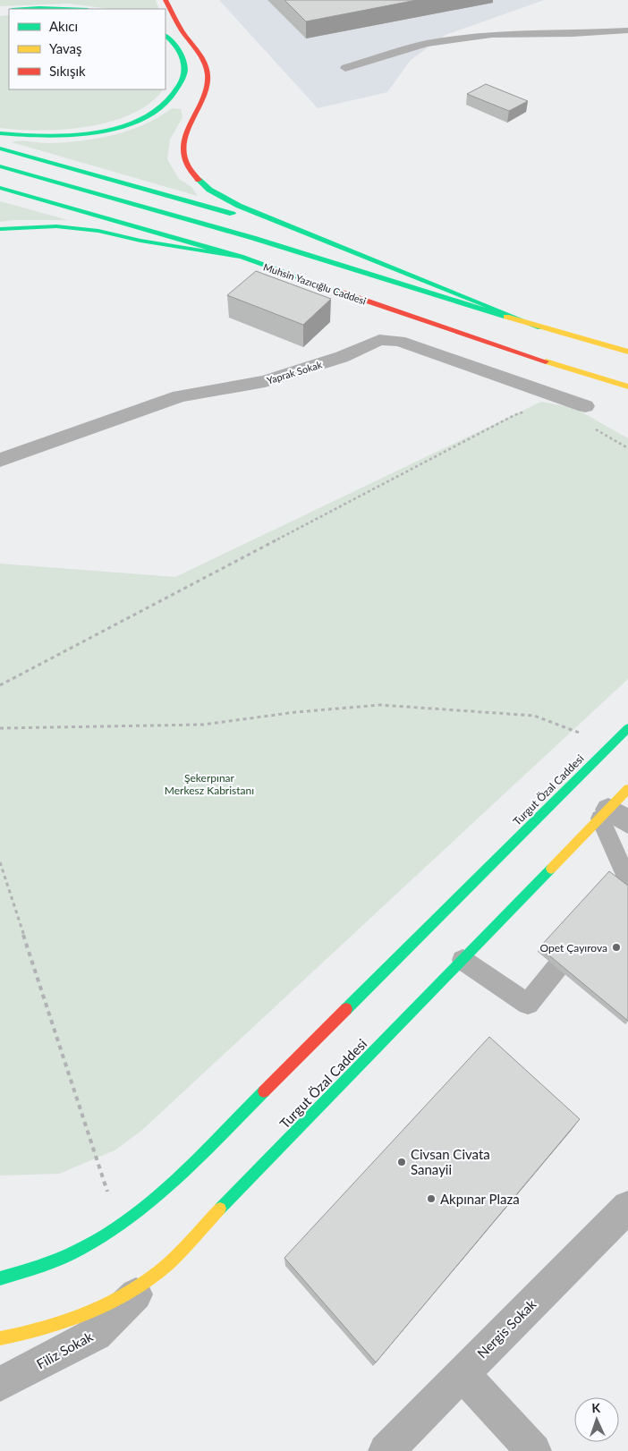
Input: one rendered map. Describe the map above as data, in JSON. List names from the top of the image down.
{
  "streets": {
    "main road": ["Muhsin Yazıcığlu Caddesi", "Turgut Özal Caddesi"],
    "street": ["Yaprak Sokak", "Nergis Sokak", "Filiz Sokak"]
  },
  "crossings": [
    ["Turgut Özal Caddesi", "Filiz Sokak"]
  ],
  "parks": ["Şekerpınar Merkesz Kabristanı"],
  "places": ["Opet Çayırova", "Civsan Civata Sanayii", "Akpınar Plaza"],
  "legend": ["Akıcı", "Yavaş", "Sıkışık"],
  "north": "top"
}
